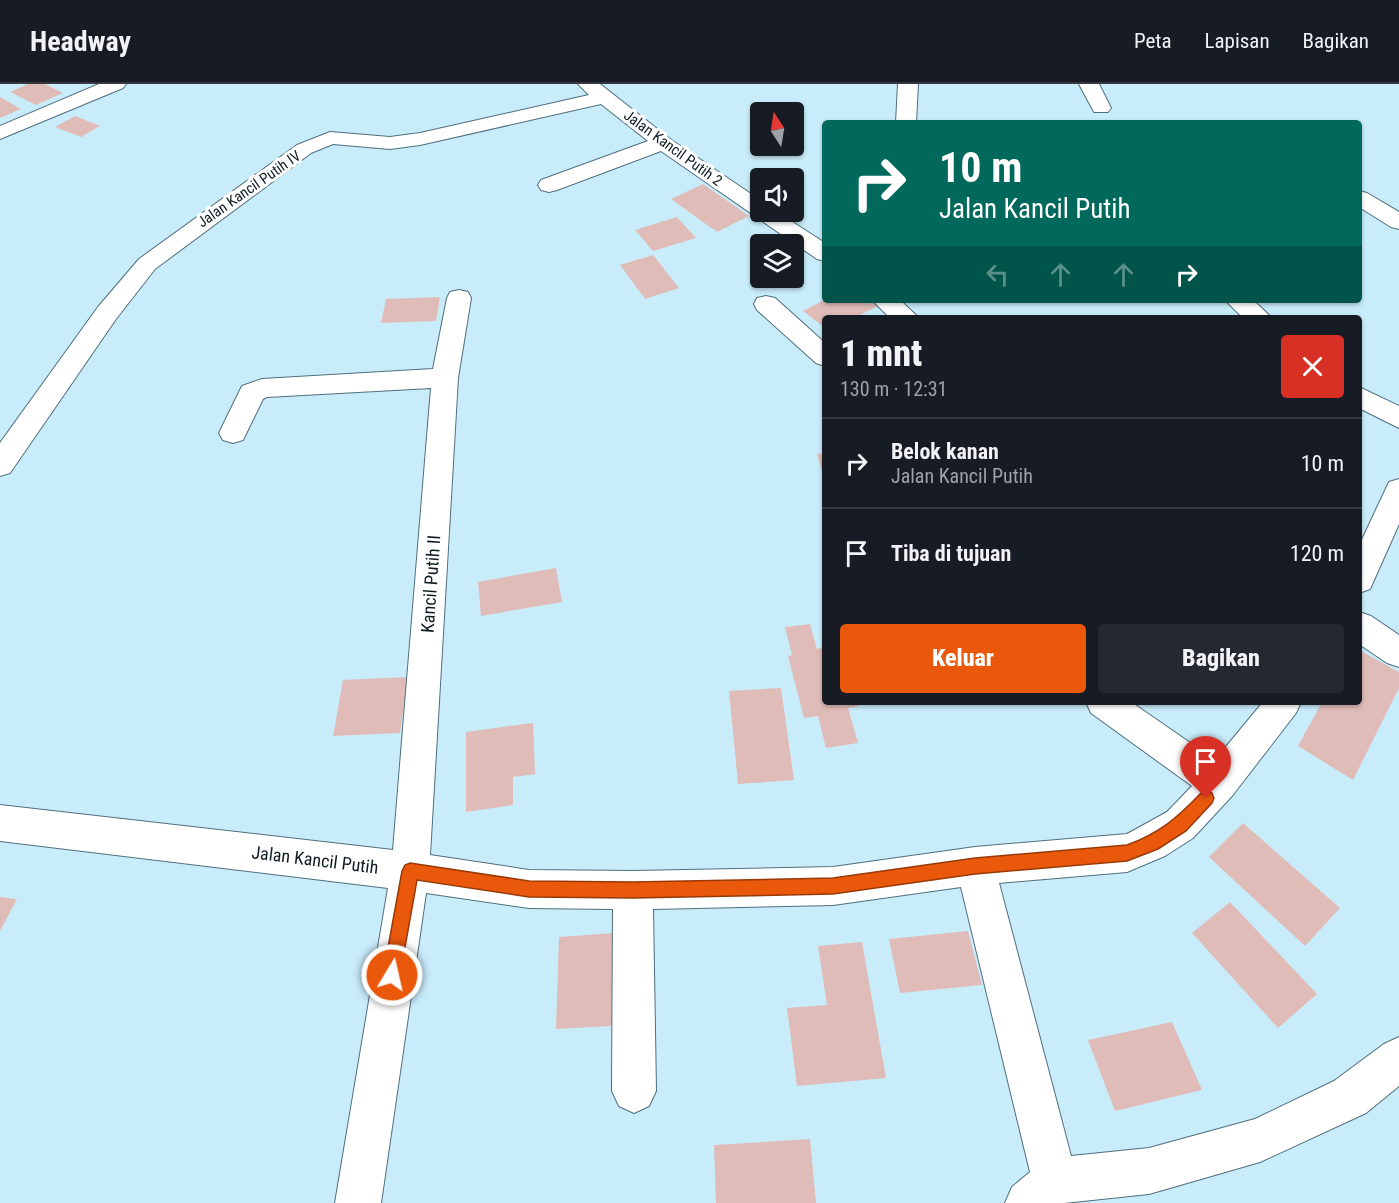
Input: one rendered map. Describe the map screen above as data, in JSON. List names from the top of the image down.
{
  "streets": {
    "street": [
      "Jalan Kancil Putih 2",
      "Jalan Kancil Putih IV",
      "Kancil Putih II",
      "Jalan Kancil Putih"
    ]
  },
  "crossings": [
    ["Jalan Kancil Putih 2", "Jalan Kancil Putih IV"],
    ["Kancil Putih II", "Jalan Kancil Putih"]
  ],
  "north": "top",
  "page": {
    "header": "Headway",
    "nav": ["Peta", "Lapisan", "Bagikan"],
    "turn": ["10 m", "Jalan Kancil Putih"],
    "heading": ["1 mnt", "130 m · 12:31"],
    "list": [
      {
        "name": "Belok kanan",
        "note": "Jalan Kancil Putih",
        "value": "10 m"
      },
      {
        "name": "Tiba di tujuan",
        "value": "120 m"
      }
    ],
    "buttons": ["Keluar", "Bagikan"]
  }
}
